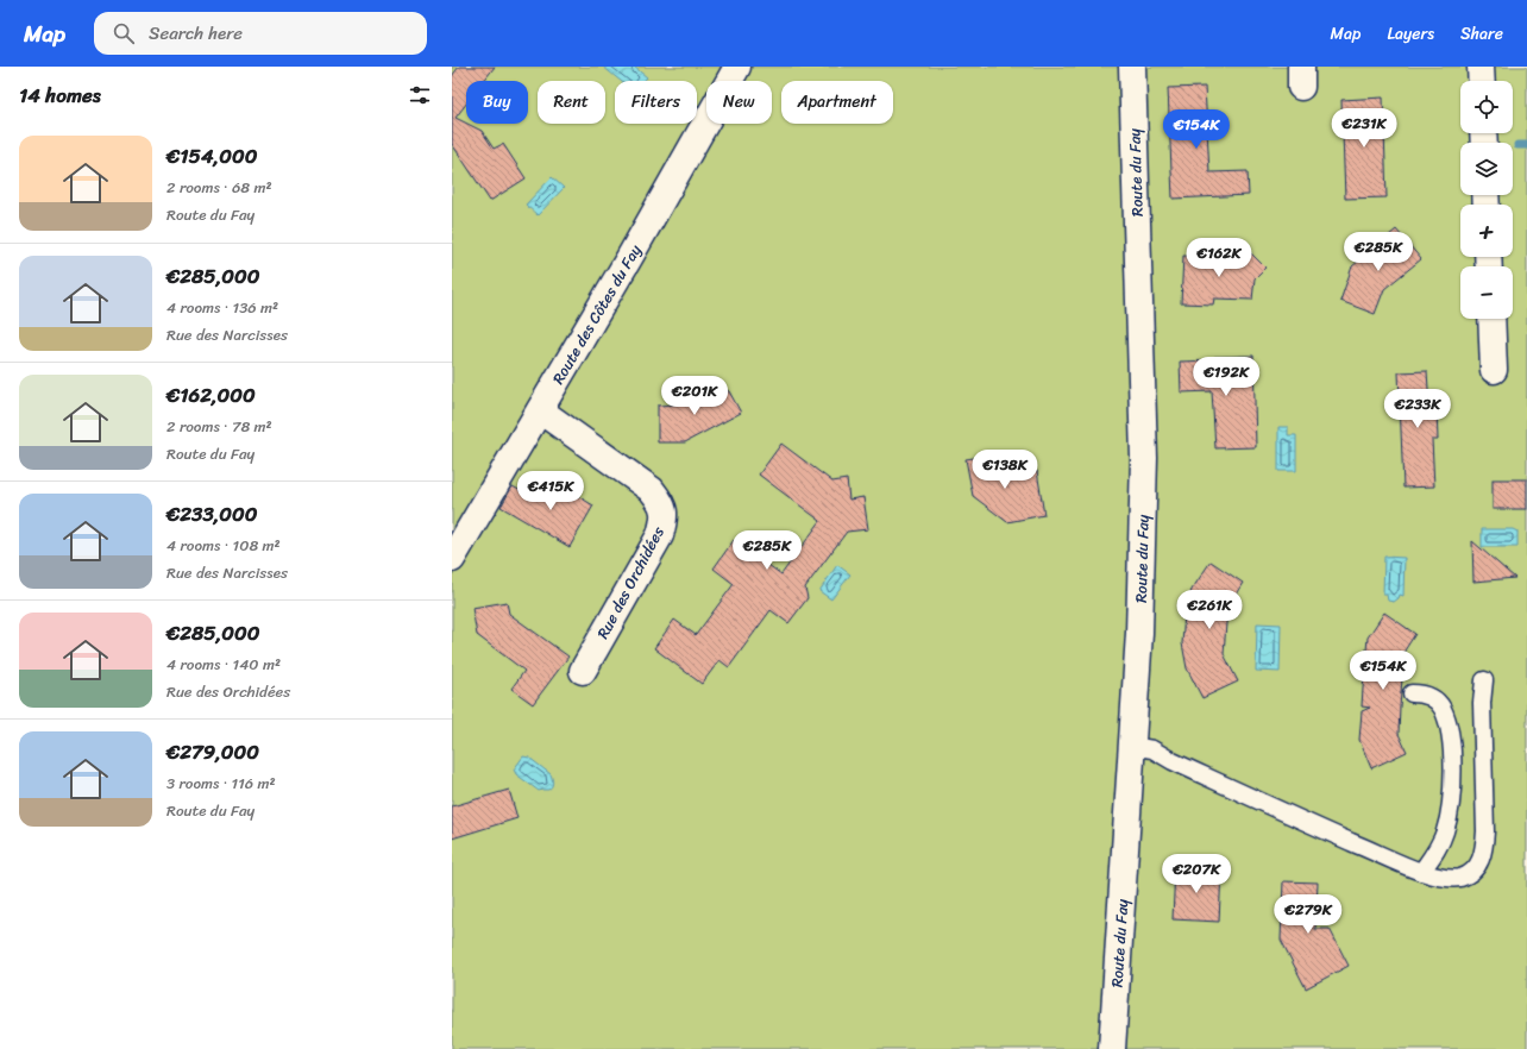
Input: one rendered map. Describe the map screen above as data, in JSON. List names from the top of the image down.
{
  "streets": {
    "street": ["Route du Fay", "Route des Côtes du Fay", "Rue des Orchidées"]
  },
  "crossings": [
    ["Route des Côtes du Fay", "Rue des Orchidées"]
  ],
  "page": {
    "header": "Map",
    "search": "Search here",
    "nav": ["Map", "Layers", "Share"],
    "heading": "14 homes",
    "map_buttons": ["+", "−"],
    "chip": [
      "Buy",
      "Rent",
      "Filters",
      "New",
      "Apartment"
    ],
    "price": [
      "€231K",
      "€154K",
      "€285K",
      "€162K",
      "€192K",
      "€201K",
      "€233K",
      "€138K",
      "€415K",
      "€285K",
      "€261K",
      "€154K",
      "€207K",
      "€279K"
    ],
    "list": [
      {
        "name": "€154,000",
        "note": "2 rooms · 68 m² · Route du Fay"
      },
      {
        "name": "€285,000",
        "note": "4 rooms · 136 m² · Rue des Narcisses"
      },
      {
        "name": "€162,000",
        "note": "2 rooms · 78 m² · Route du Fay"
      },
      {
        "name": "€233,000",
        "note": "4 rooms · 108 m² · Rue des Narcisses"
      },
      {
        "name": "€285,000",
        "note": "4 rooms · 140 m² · Rue des Orchidées"
      },
      {
        "name": "€279,000",
        "note": "3 rooms · 116 m² · Route du Fay"
      }
    ]
  }
}
